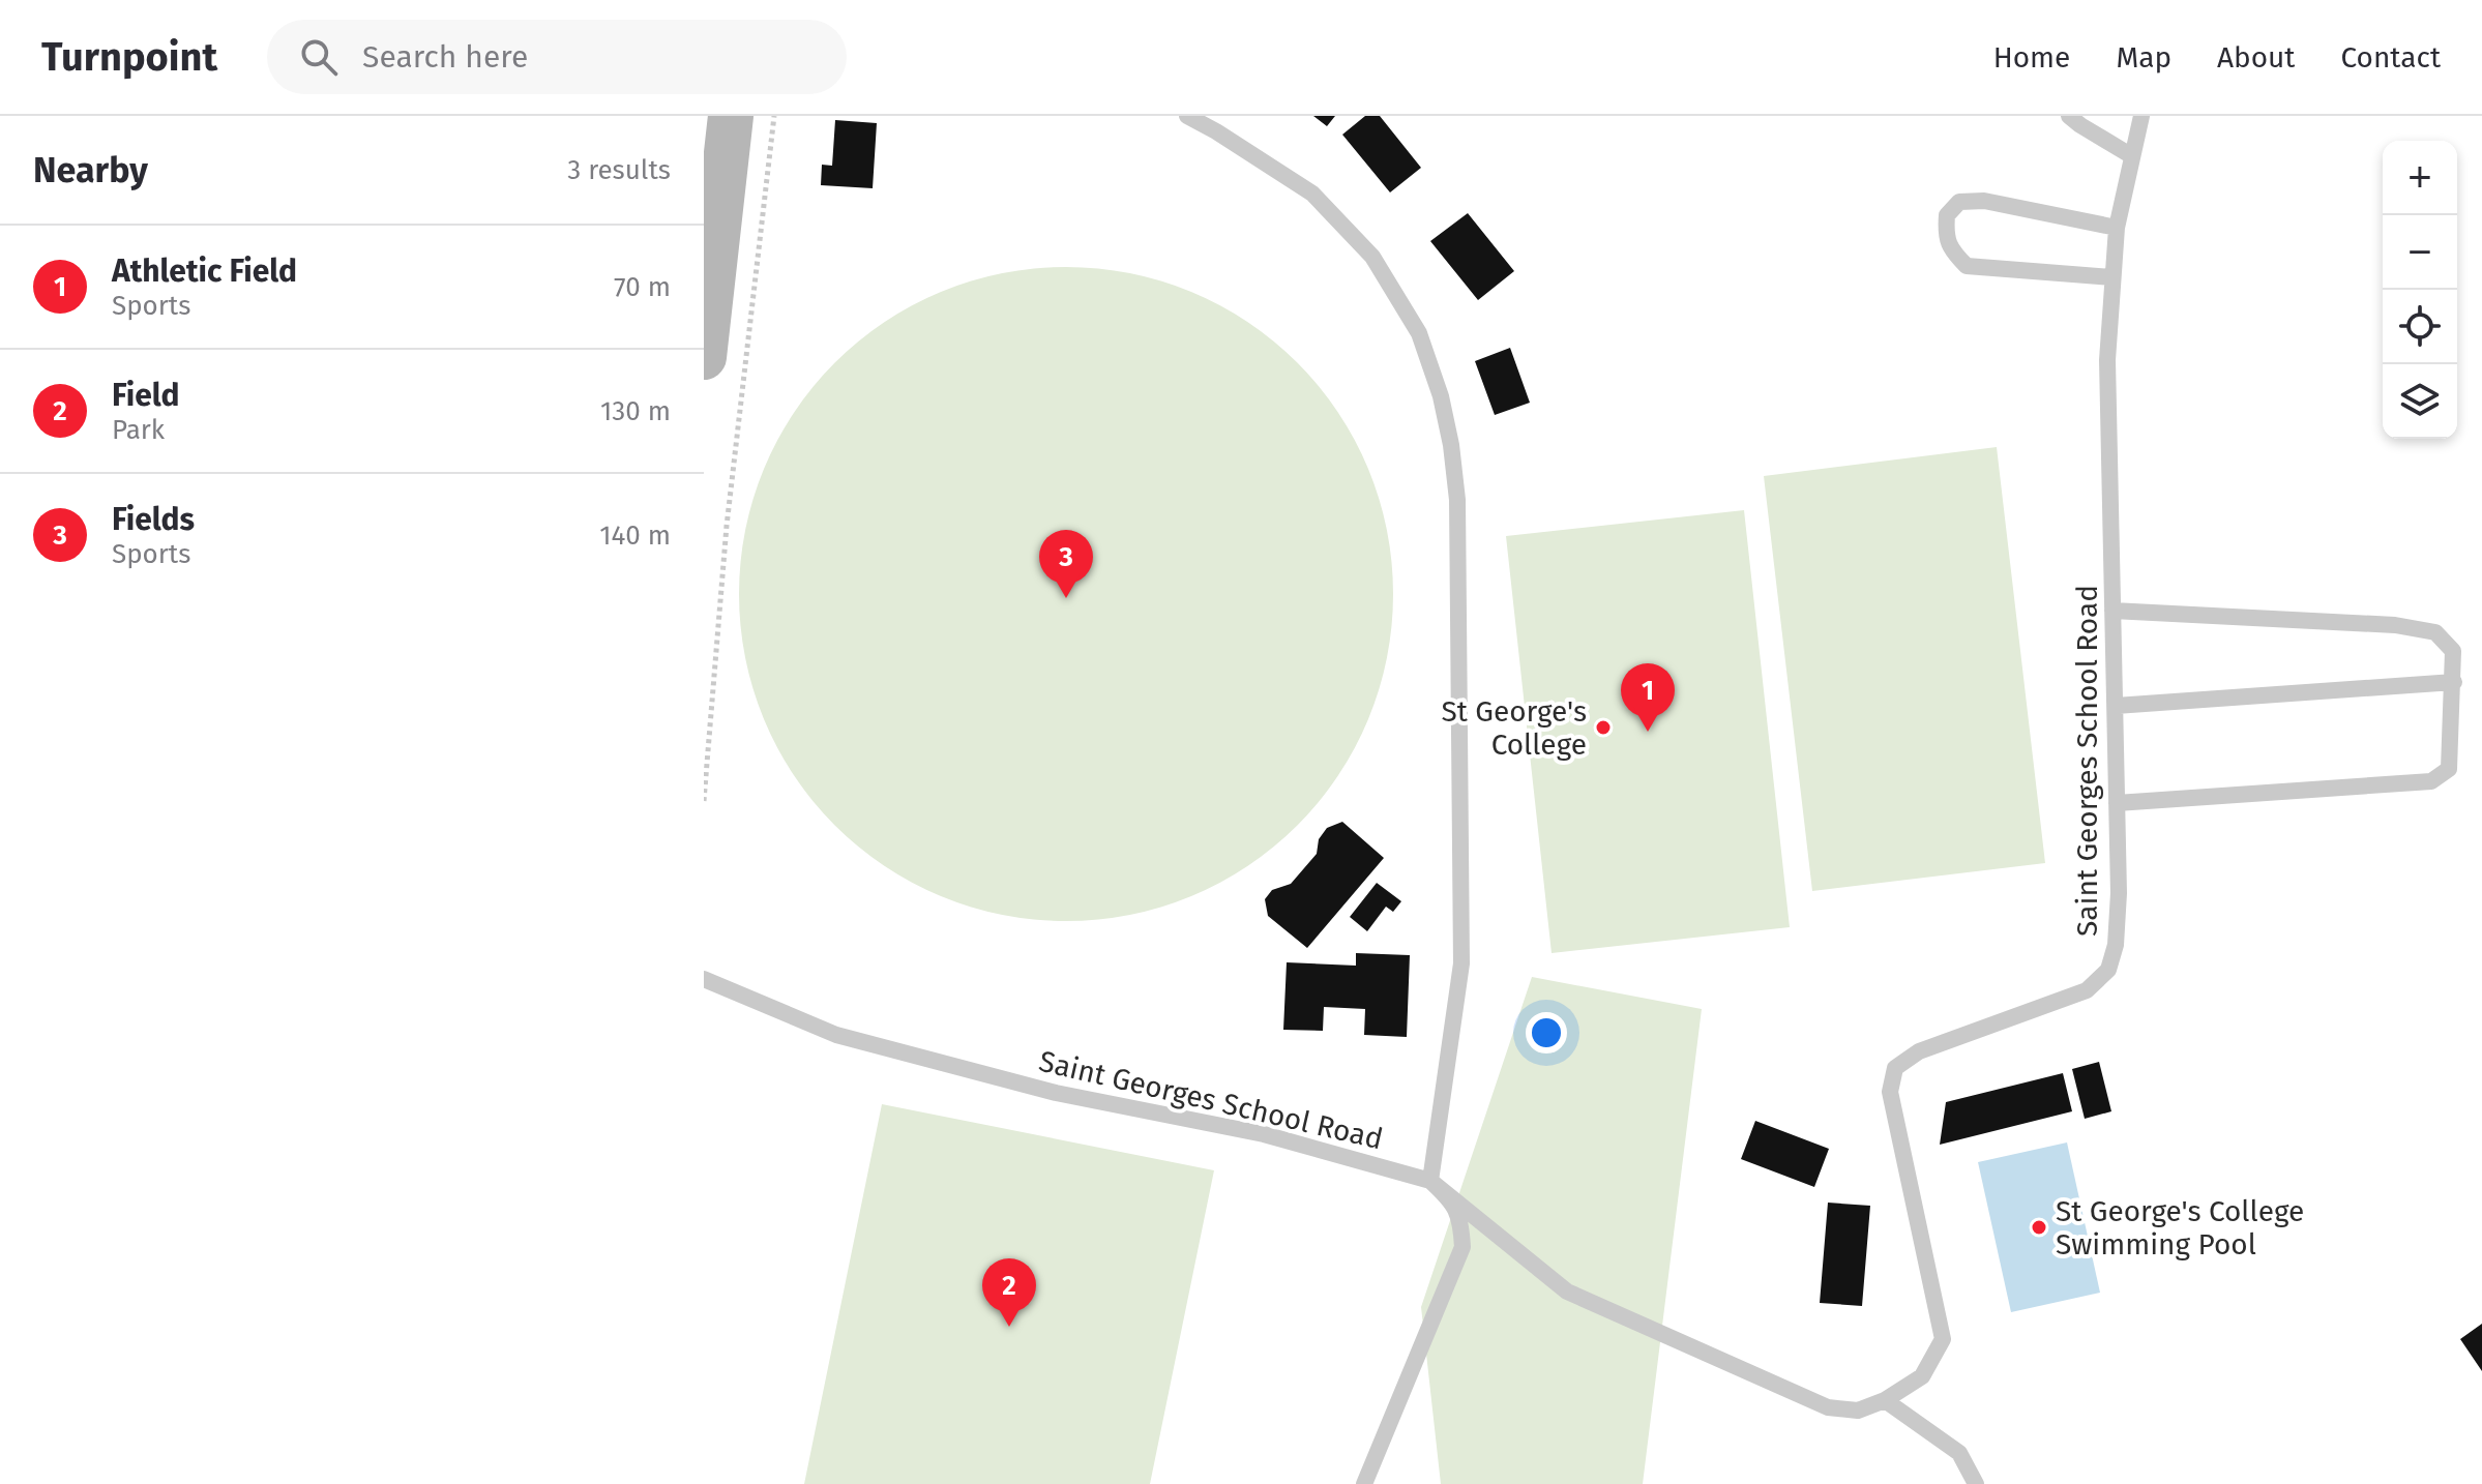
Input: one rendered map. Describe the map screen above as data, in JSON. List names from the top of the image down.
{
  "streets": {
    "lane": ["Saint Georges School Road"]
  },
  "places": ["St George's College", "St George's College Swimming Pool"],
  "page": {
    "header": "Turnpoint",
    "search": "Search here",
    "nav": [
      "Home",
      "Map",
      "About",
      "Contact"
    ],
    "heading": ["Nearby", "3 results"],
    "map_buttons": ["+", "−"],
    "list": [
      {
        "mark": "1",
        "name": "Athletic Field",
        "note": "Sports",
        "value": "70 m"
      },
      {
        "mark": "2",
        "name": "Field",
        "note": "Park",
        "value": "130 m"
      },
      {
        "mark": "3",
        "name": "Fields",
        "note": "Sports",
        "value": "140 m"
      }
    ],
    "pins": ["3", "1", "2"]
  }
}
